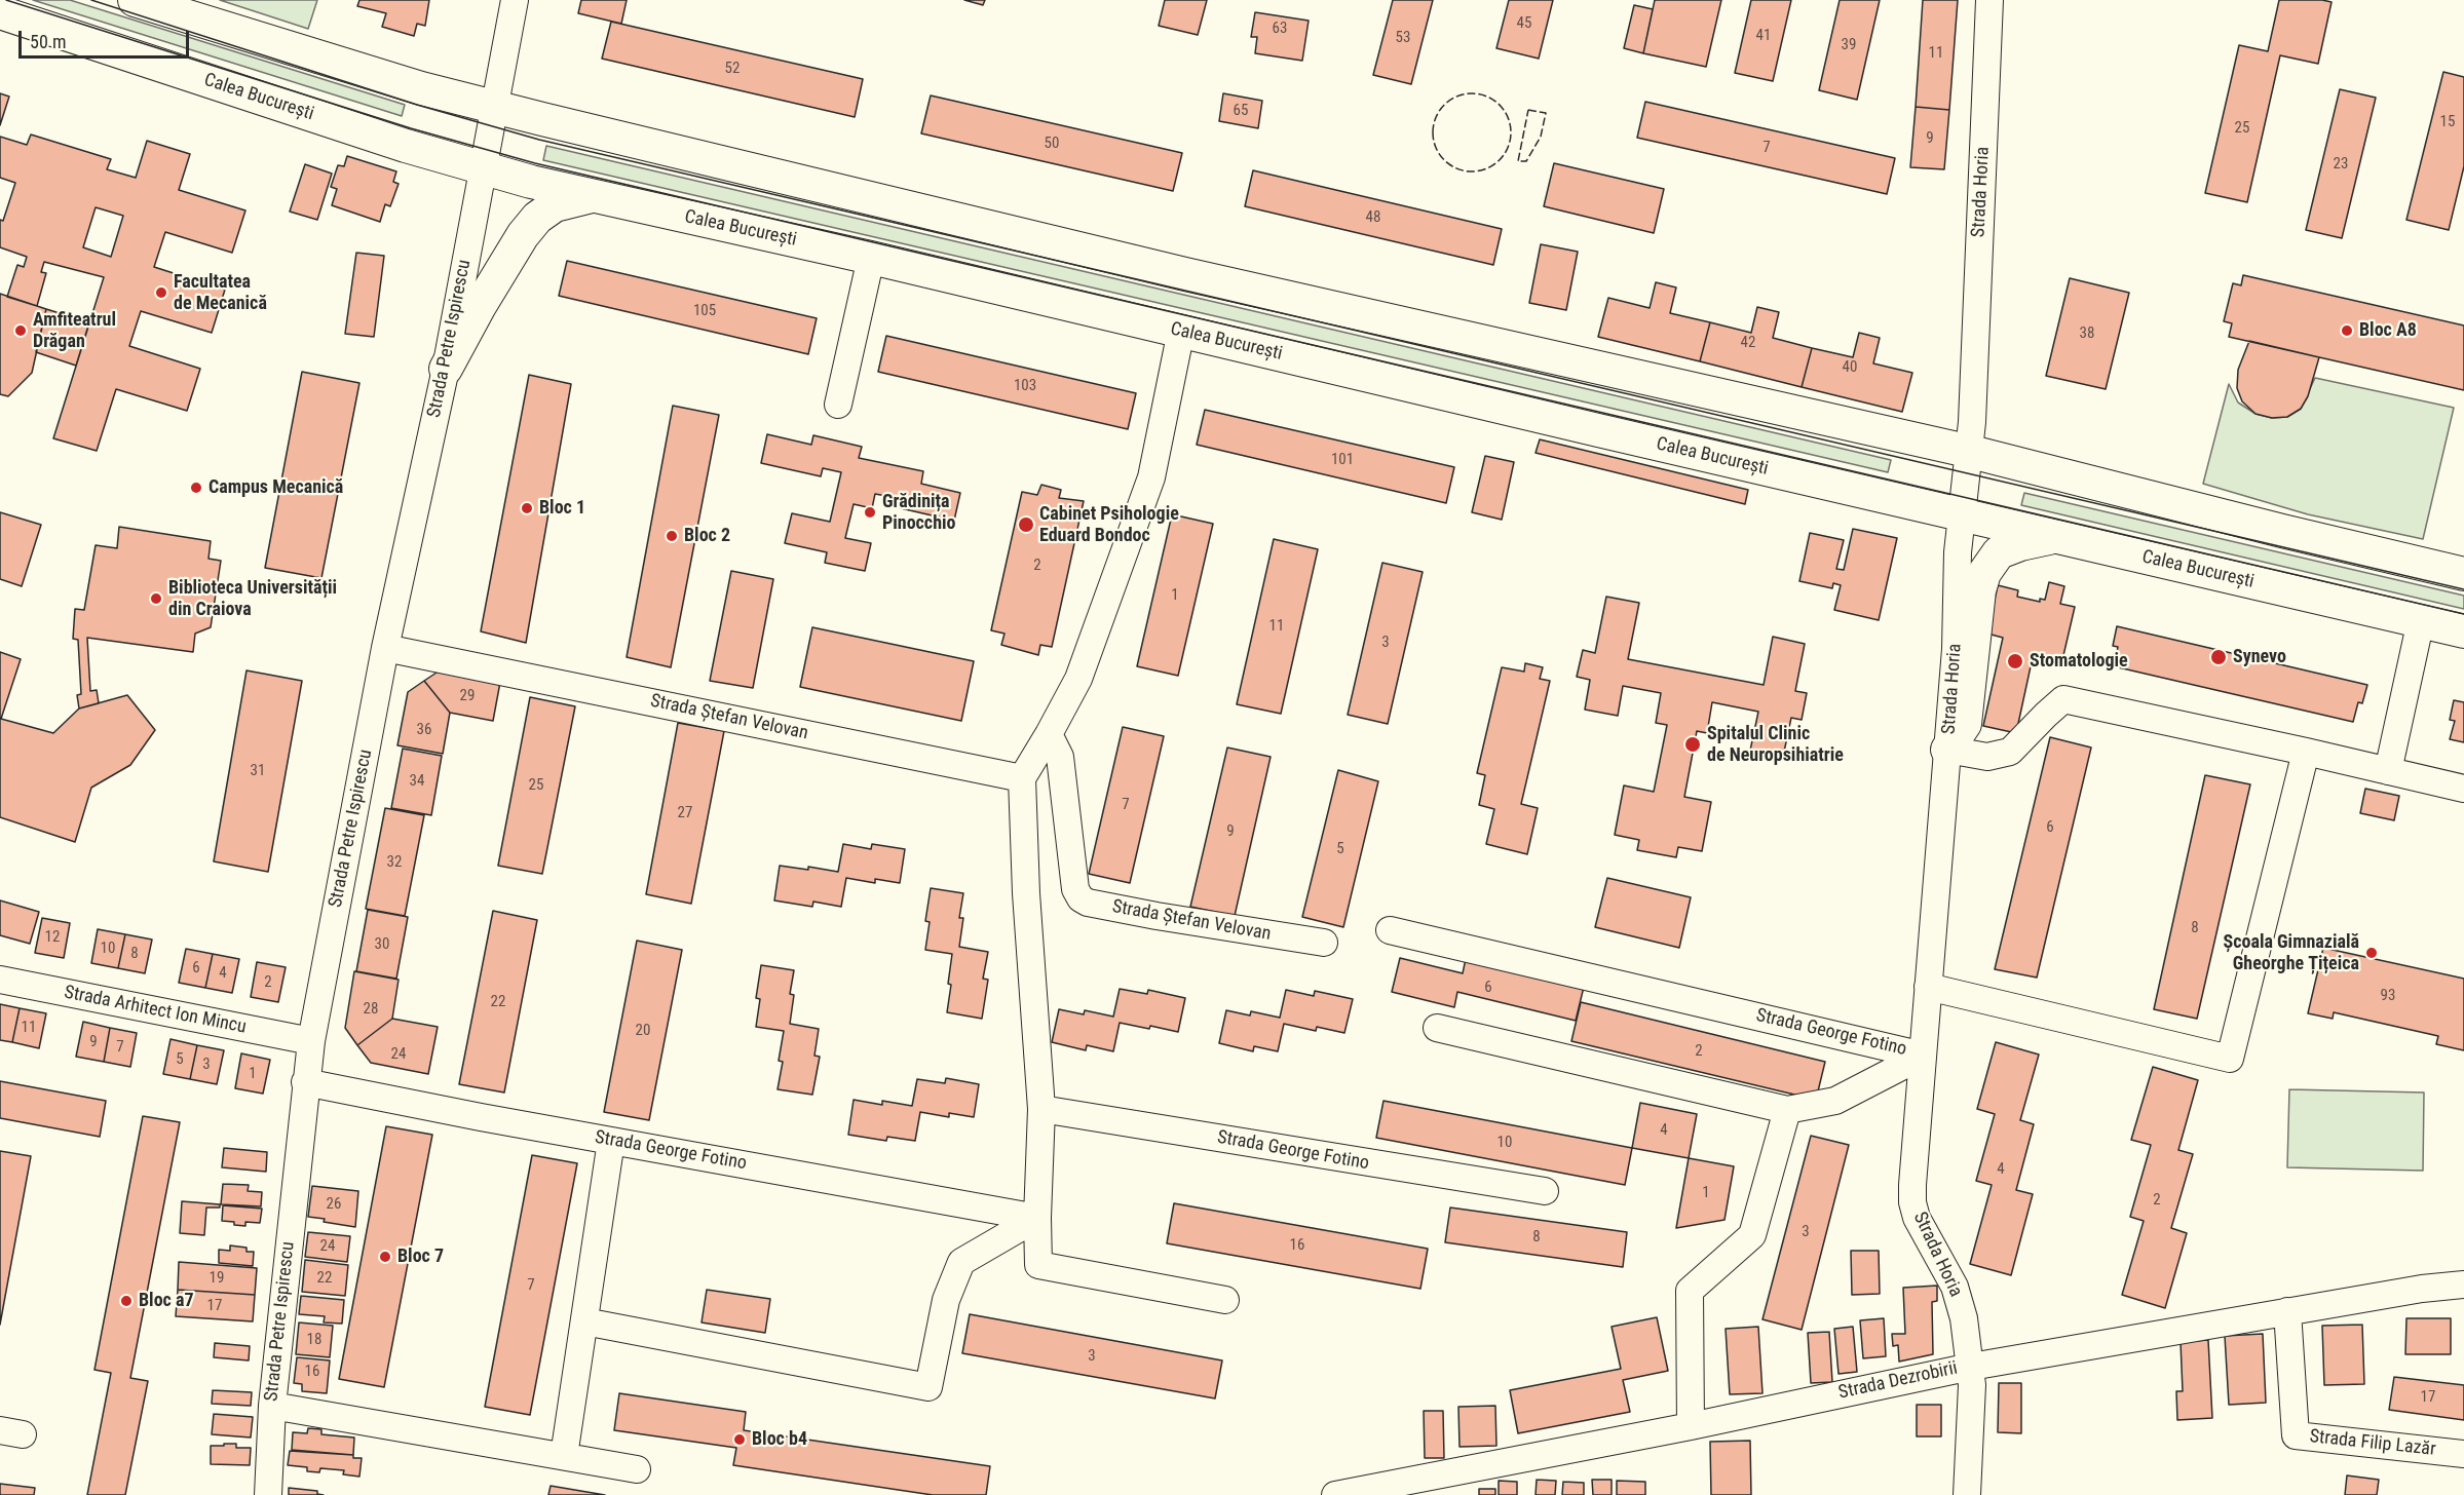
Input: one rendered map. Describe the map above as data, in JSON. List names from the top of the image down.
{
  "streets": {
    "main road": ["Calea București"],
    "street": [
      "Strada Horia",
      "Strada Petre Ispirescu",
      "Strada Ștefan Velovan",
      "Strada Arhitect Ion Mincu",
      "Strada George Fotino",
      "Strada Dezrobirii",
      "Strada Filip Lazăr"
    ]
  },
  "crossings": [
    ["Calea București", "Strada Horia"],
    ["Calea București", "Strada Petre Ispirescu"],
    ["Strada Horia", "Strada George Fotino"],
    ["Strada Horia", "Strada Dezrobirii"],
    ["Strada Petre Ispirescu", "Strada Ștefan Velovan"],
    ["Strada Petre Ispirescu", "Strada Arhitect Ion Mincu"],
    ["Strada Petre Ispirescu", "Strada George Fotino"],
    ["Strada Dezrobirii", "Strada Filip Lazăr"]
  ],
  "places": [
    "Facultatea de Mecanică",
    "Amfiteatrul Drăgan",
    "Bloc A8",
    "Campus Mecanică",
    "Bloc 1",
    "Grădinița Pinocchio",
    "Cabinet Psihologie Eduard Bondoc",
    "Bloc 2",
    "Biblioteca Universității din Craiova",
    "Synevo",
    "Stomatologie",
    "Spitalul Clinic de Neuropsihiatrie",
    "Școala Gimnazială Gheorghe Țițeica",
    "Bloc 7",
    "Bloc a7",
    "Bloc b4"
  ],
  "house_numbers": [
    "45",
    "63",
    "41",
    "53",
    "39",
    "11",
    "52",
    "65",
    "15",
    "25",
    "9",
    "50",
    "7",
    "23",
    "48",
    "105",
    "38",
    "42",
    "40",
    "103",
    "101",
    "2",
    "1",
    "11",
    "3",
    "29",
    "36",
    "31",
    "34",
    "25",
    "7",
    "27",
    "6",
    "9",
    "5",
    "32",
    "8",
    "12",
    "30",
    "10",
    "8",
    "6",
    "4",
    "2",
    "6",
    "93",
    "22",
    "28",
    "11",
    "20",
    "9",
    "7",
    "2",
    "24",
    "5",
    "3",
    "1",
    "4",
    "10",
    "4",
    "1",
    "2",
    "26",
    "3",
    "8",
    "16",
    "24",
    "19",
    "22",
    "7",
    "17",
    "18",
    "3",
    "16",
    "17"
  ],
  "scale_bar": "50 m"
}
